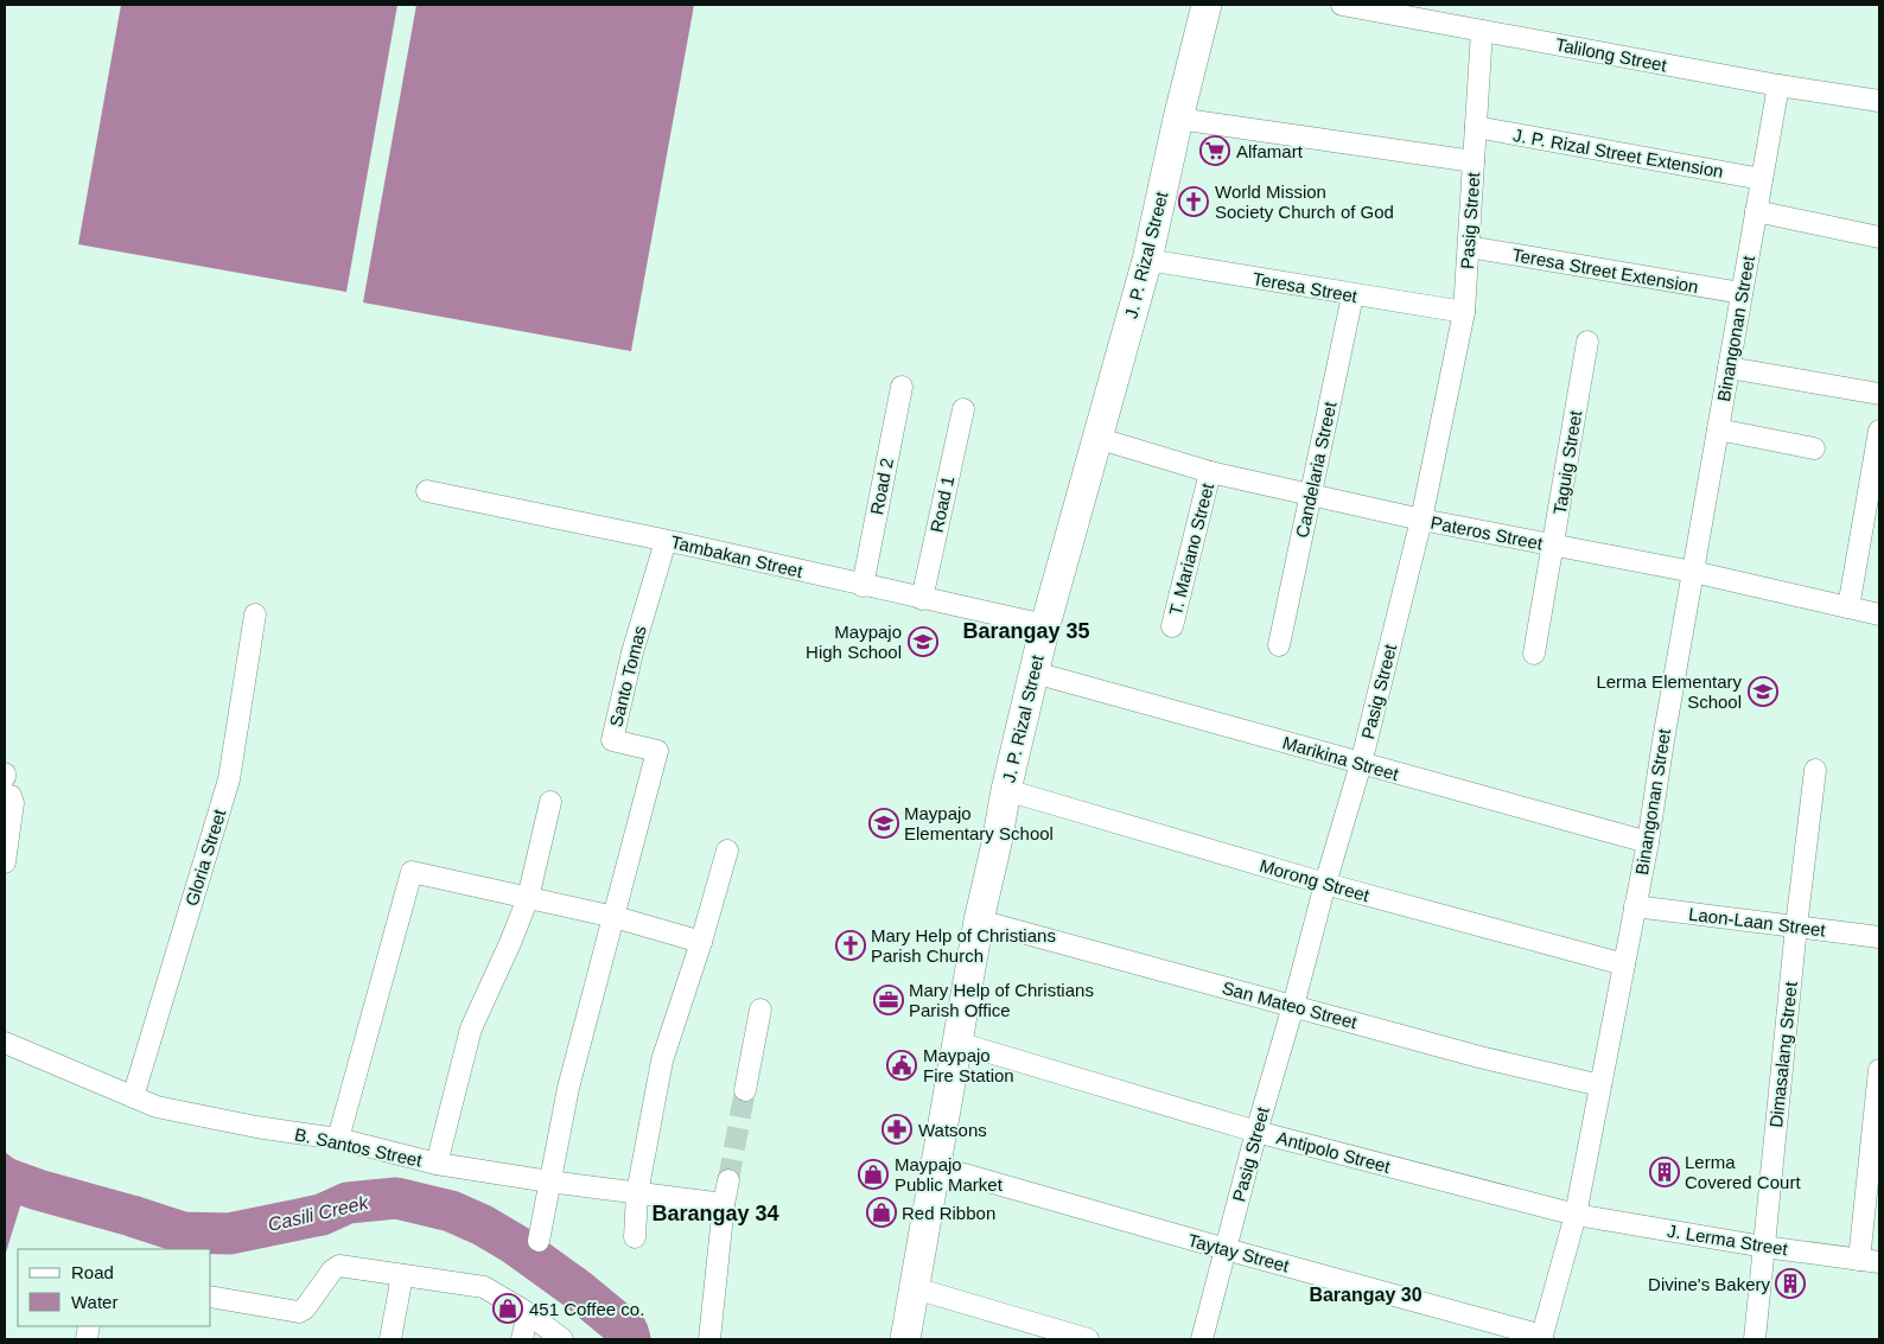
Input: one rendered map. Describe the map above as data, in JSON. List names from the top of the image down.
{
  "streets": {
    "street": [
      "Talilong Street",
      "J. P. Rizal Street Extension",
      "Pasig Street",
      "J. P. Rizal Street",
      "Teresa Street Extension",
      "Teresa Street",
      "Binangonan Street",
      "Taguig Street",
      "Candelaria Street",
      "Road 2",
      "Road 1",
      "Pateros Street",
      "T. Mariano Street",
      "Tambakan Street",
      "Santo Tomas",
      "Marikina Street",
      "Gloria Street",
      "Morong Street",
      "Laon-Laan Street",
      "San Mateo Street",
      "Dimasalang Street",
      "B. Santos Street",
      "Antipolo Street",
      "J. Lerma Street",
      "Taytay Street"
    ]
  },
  "crossings": [
    ["Talilong Street", "Pasig Street"],
    ["Talilong Street", "Binangonan Street"],
    ["J. P. Rizal Street Extension", "Pasig Street"],
    ["J. P. Rizal Street Extension", "Binangonan Street"],
    ["Pasig Street", "Teresa Street Extension"],
    ["Pasig Street", "Teresa Street"],
    ["Pasig Street", "Pateros Street"],
    ["Pasig Street", "Marikina Street"],
    ["Pasig Street", "Morong Street"],
    ["Pasig Street", "San Mateo Street"],
    ["Pasig Street", "Antipolo Street"],
    ["Pasig Street", "Taytay Street"],
    ["J. P. Rizal Street", "Teresa Street"],
    ["J. P. Rizal Street", "Pateros Street"],
    ["J. P. Rizal Street", "Tambakan Street"],
    ["J. P. Rizal Street", "Marikina Street"],
    ["J. P. Rizal Street", "Morong Street"],
    ["J. P. Rizal Street", "San Mateo Street"],
    ["J. P. Rizal Street", "Antipolo Street"],
    ["J. P. Rizal Street", "Taytay Street"],
    ["Teresa Street Extension", "Binangonan Street"],
    ["Teresa Street", "Candelaria Street"],
    ["Binangonan Street", "Pateros Street"],
    ["Binangonan Street", "Marikina Street"],
    ["Binangonan Street", "Morong Street"],
    ["Binangonan Street", "Laon-Laan Street"],
    ["Binangonan Street", "San Mateo Street"],
    ["Binangonan Street", "Antipolo Street"],
    ["Binangonan Street", "J. Lerma Street"],
    ["Binangonan Street", "Taytay Street"],
    ["Taguig Street", "Pateros Street"],
    ["Candelaria Street", "Pateros Street"],
    ["Road 2", "Tambakan Street"],
    ["Road 1", "Tambakan Street"],
    ["Pateros Street", "T. Mariano Street"],
    ["Tambakan Street", "Santo Tomas"],
    ["Gloria Street", "B. Santos Street"],
    ["Laon-Laan Street", "Dimasalang Street"],
    ["Dimasalang Street", "J. Lerma Street"],
    ["Antipolo Street", "J. Lerma Street"]
  ],
  "districts": ["Barangay 35", "Barangay 34", "Barangay 30"],
  "water": ["Casili Creek"],
  "places": {
    "supermarket": ["Alfamart"],
    "church": ["World Mission Society Church of God", "Mary Help of Christians Parish Church"],
    "school or university": ["Maypajo High School", "Lerma Elementary School", "Maypajo Elementary School"],
    "office": ["Mary Help of Christians Parish Office"],
    "public building": ["Maypajo Fire Station"],
    "pharmacy": ["Watsons"],
    "building": ["Lerma Covered Court", "Divine's Bakery"],
    "shop": ["Maypajo Public Market", "Red Ribbon", "451 Coffee co."]
  },
  "legend": ["Road", "Water"]
}
